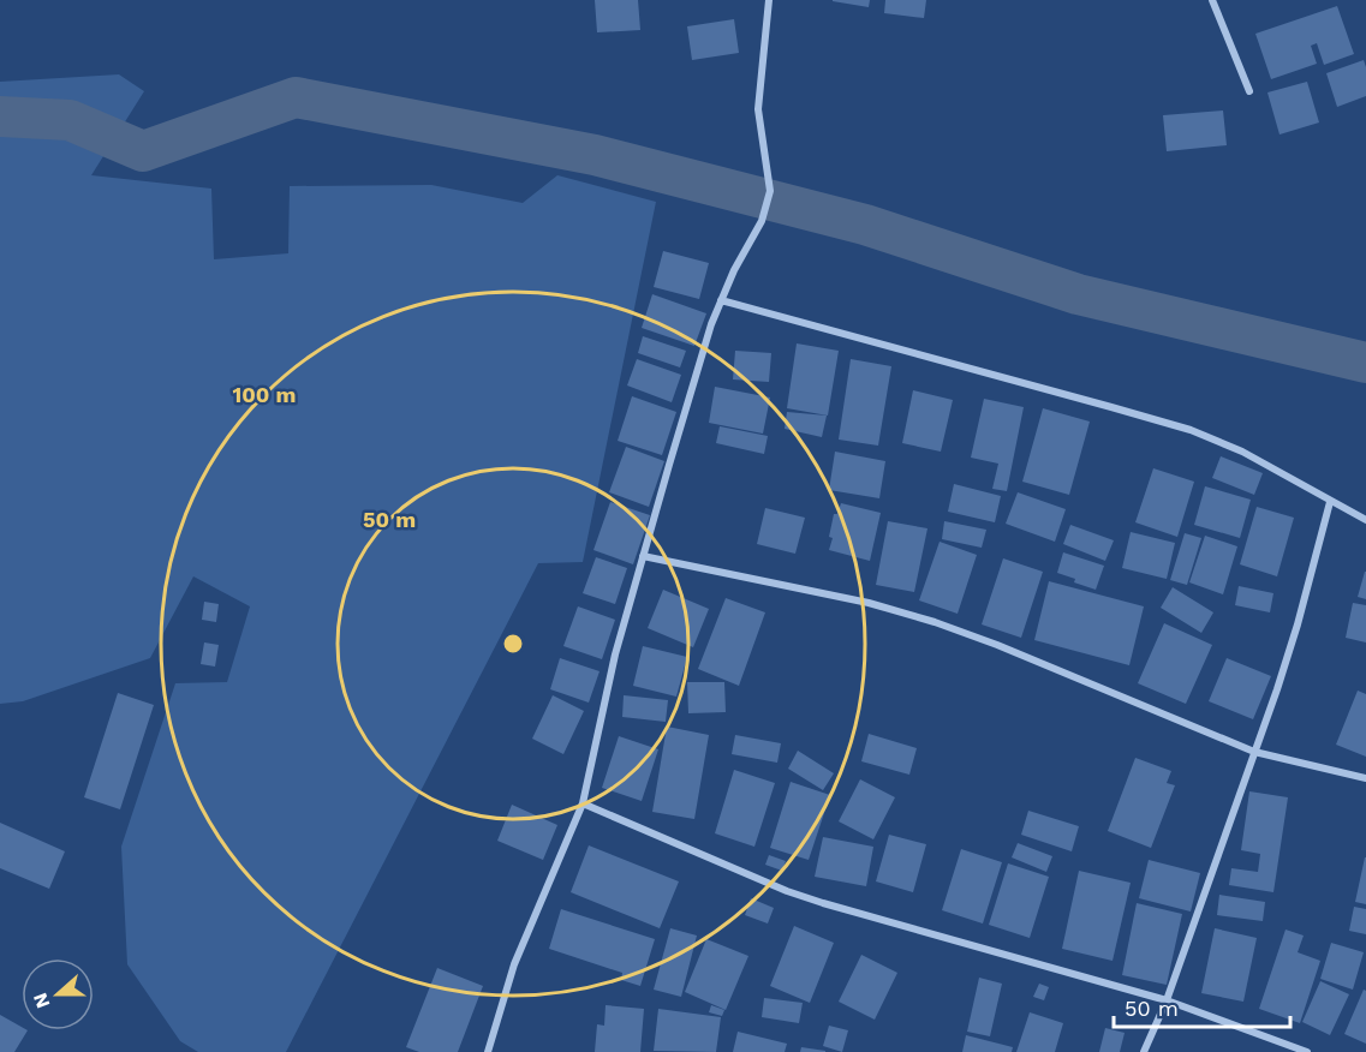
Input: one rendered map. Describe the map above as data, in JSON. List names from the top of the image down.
{
  "scale_bar": "50 m",
  "north": "left",
  "rings": ["100 m", "50 m"]
}
